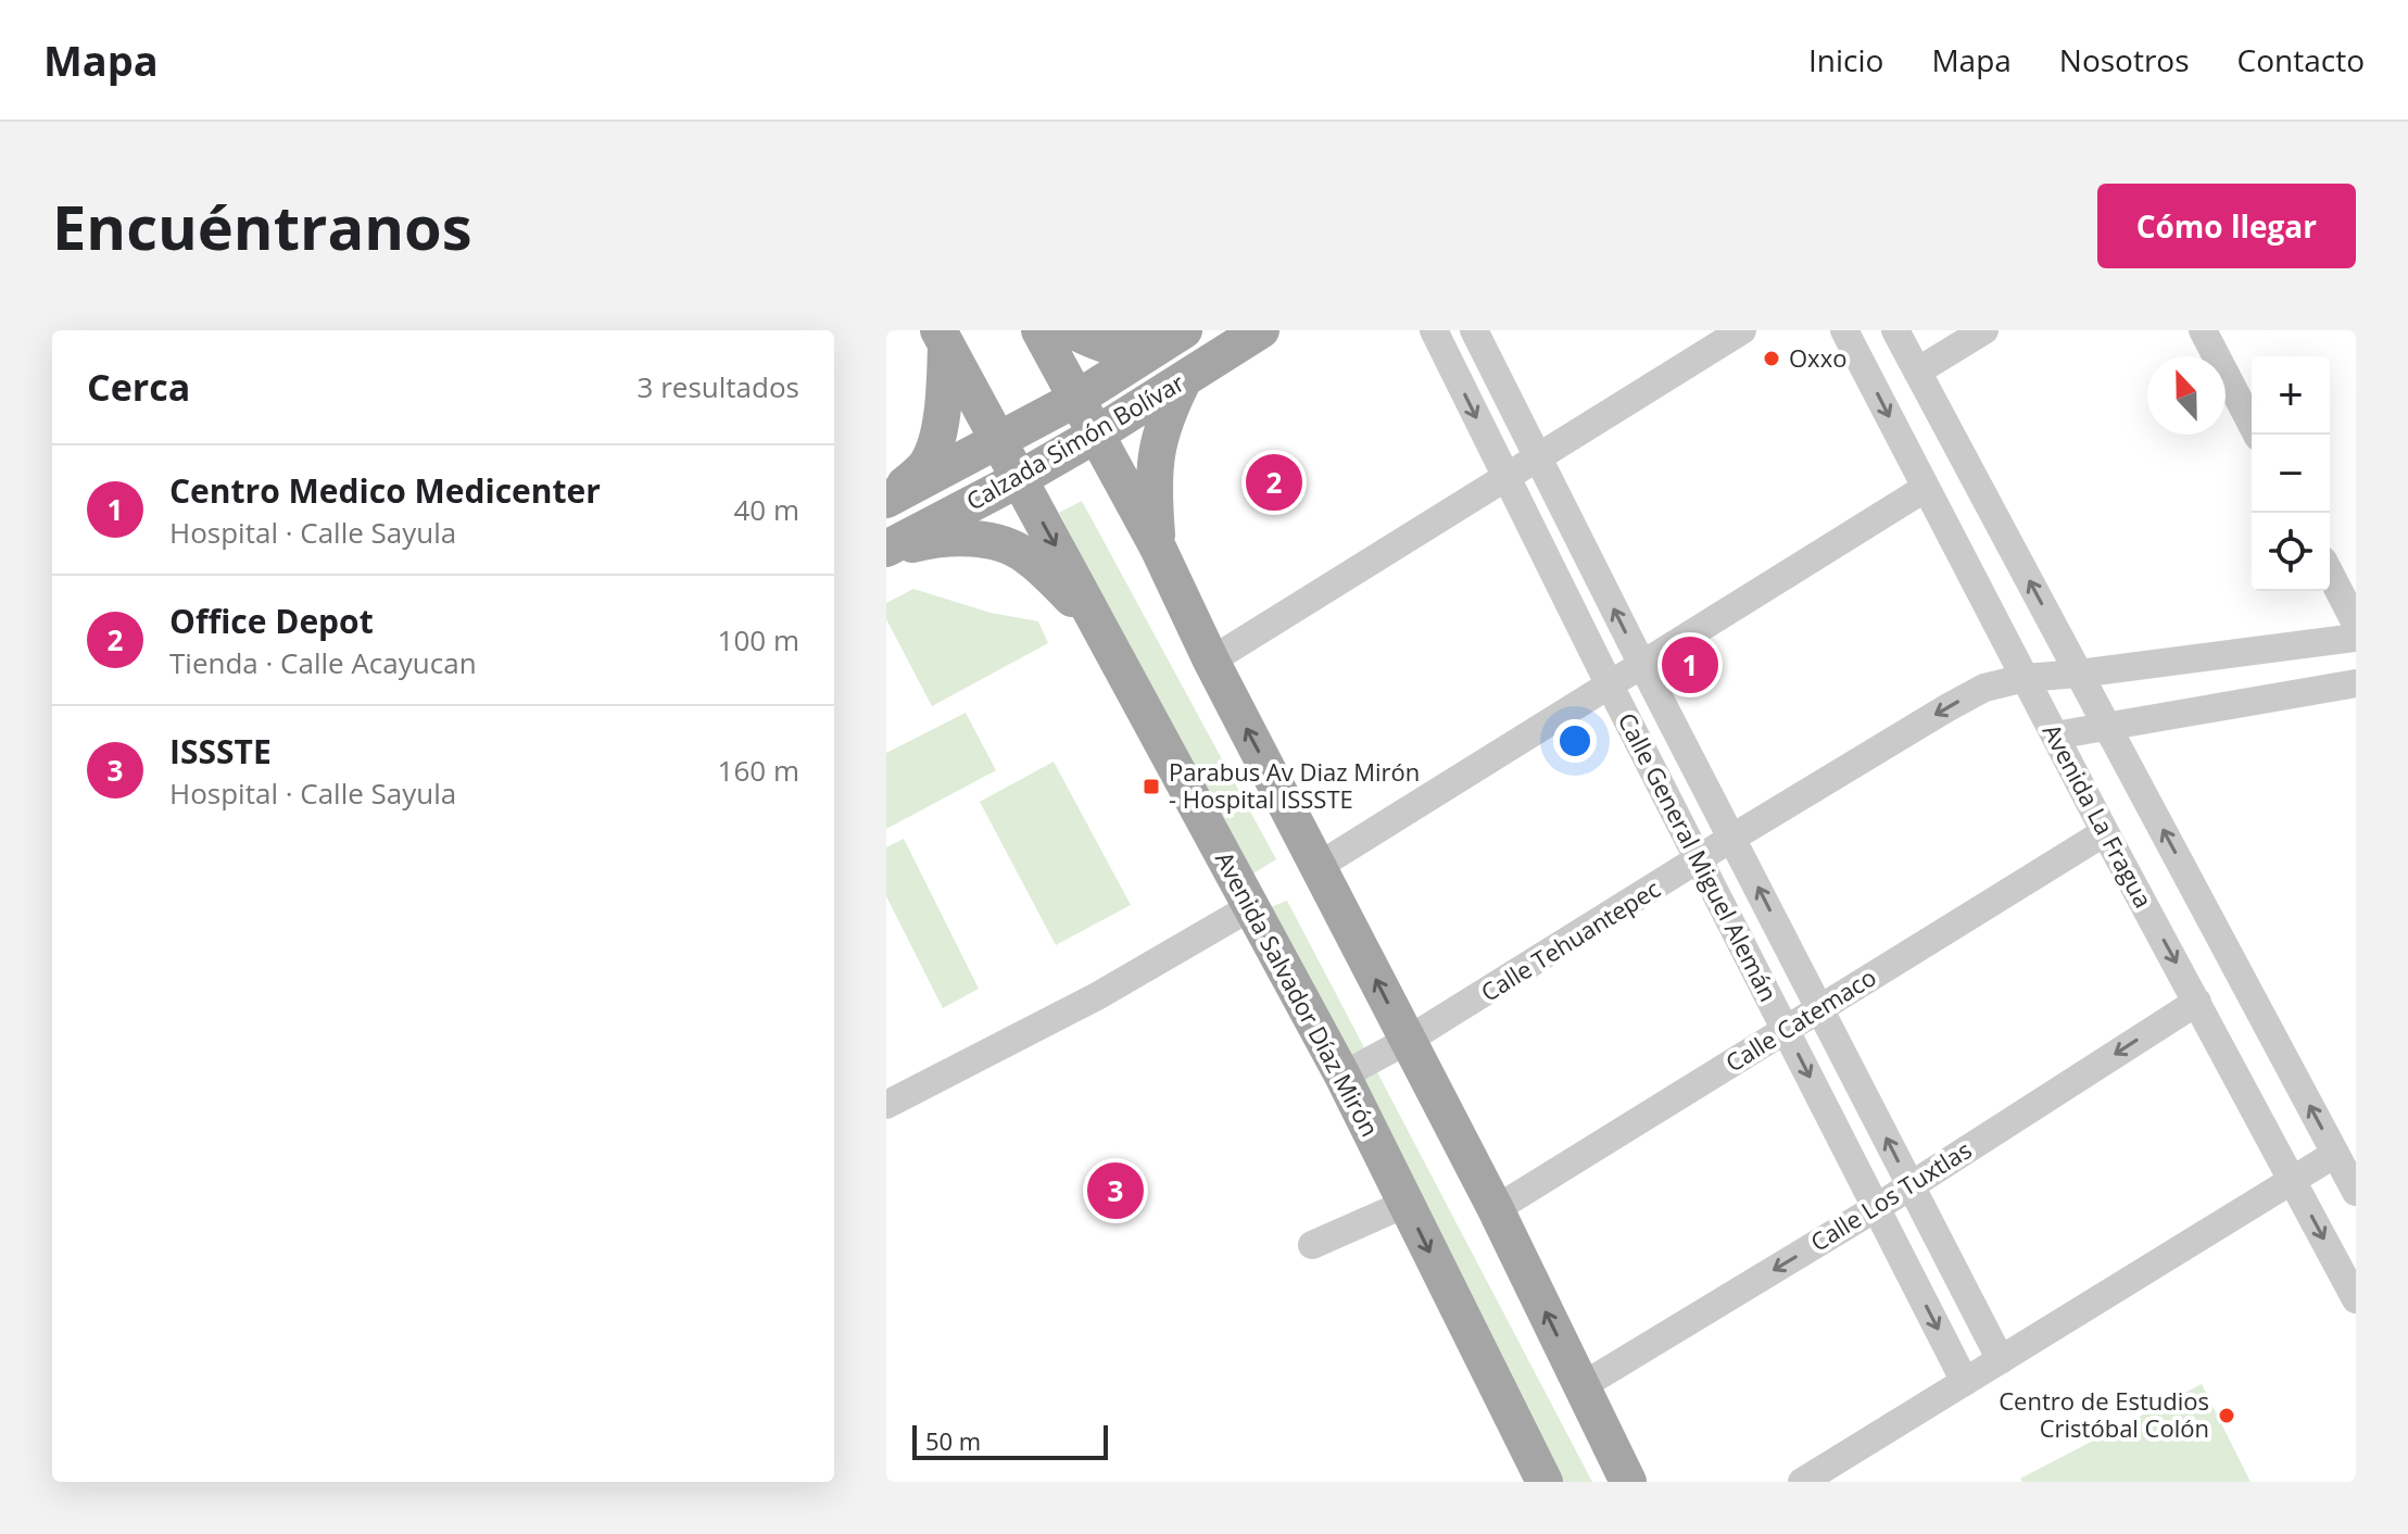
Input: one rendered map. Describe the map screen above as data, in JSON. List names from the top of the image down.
{
  "streets": {
    "main road": ["Calzada Simón Bolívar", "Avenida Salvador Díaz Mirón"],
    "street": [
      "Avenida La Fragua",
      "Calle General Miguel Alemán",
      "Calle Tehuantepec",
      "Calle Catemaco",
      "Calle Los Tuxtlas"
    ]
  },
  "crossings": [
    ["Calzada Simón Bolívar", "Avenida Salvador Díaz Mirón"],
    ["Avenida La Fragua", "Calle Tehuantepec"],
    ["Avenida La Fragua", "Calle Catemaco"],
    ["Avenida La Fragua", "Calle Los Tuxtlas"],
    ["Calle General Miguel Alemán", "Calle Tehuantepec"],
    ["Calle General Miguel Alemán", "Calle Catemaco"],
    ["Calle General Miguel Alemán", "Calle Los Tuxtlas"],
    ["Calle Tehuantepec", "Avenida Salvador Díaz Mirón"]
  ],
  "places": {
    "other": ["Oxxo", "Centro de Estudios Cristóbal Colón"],
    "transit": ["Parabus Av Diaz Mirón - Hospital ISSSTE"]
  },
  "scale_bar": "50 m",
  "north": "top",
  "page": {
    "header": "Mapa",
    "nav": [
      "Inicio",
      "Mapa",
      "Nosotros",
      "Contacto"
    ],
    "buttons": "Cómo llegar",
    "title": "Encuéntranos",
    "heading": ["Cerca", "3 resultados"],
    "map_buttons": ["+", "−"],
    "list": [
      {
        "mark": "1",
        "name": "Centro Medico Medicenter",
        "note": "Hospital · Calle Sayula",
        "value": "40 m"
      },
      {
        "mark": "2",
        "name": "Office Depot",
        "note": "Tienda · Calle Acayucan",
        "value": "100 m"
      },
      {
        "mark": "3",
        "name": "ISSSTE",
        "note": "Hospital · Calle Sayula",
        "value": "160 m"
      }
    ],
    "pins": ["2", "1", "3"],
    "scale": "50 m"
  }
}
